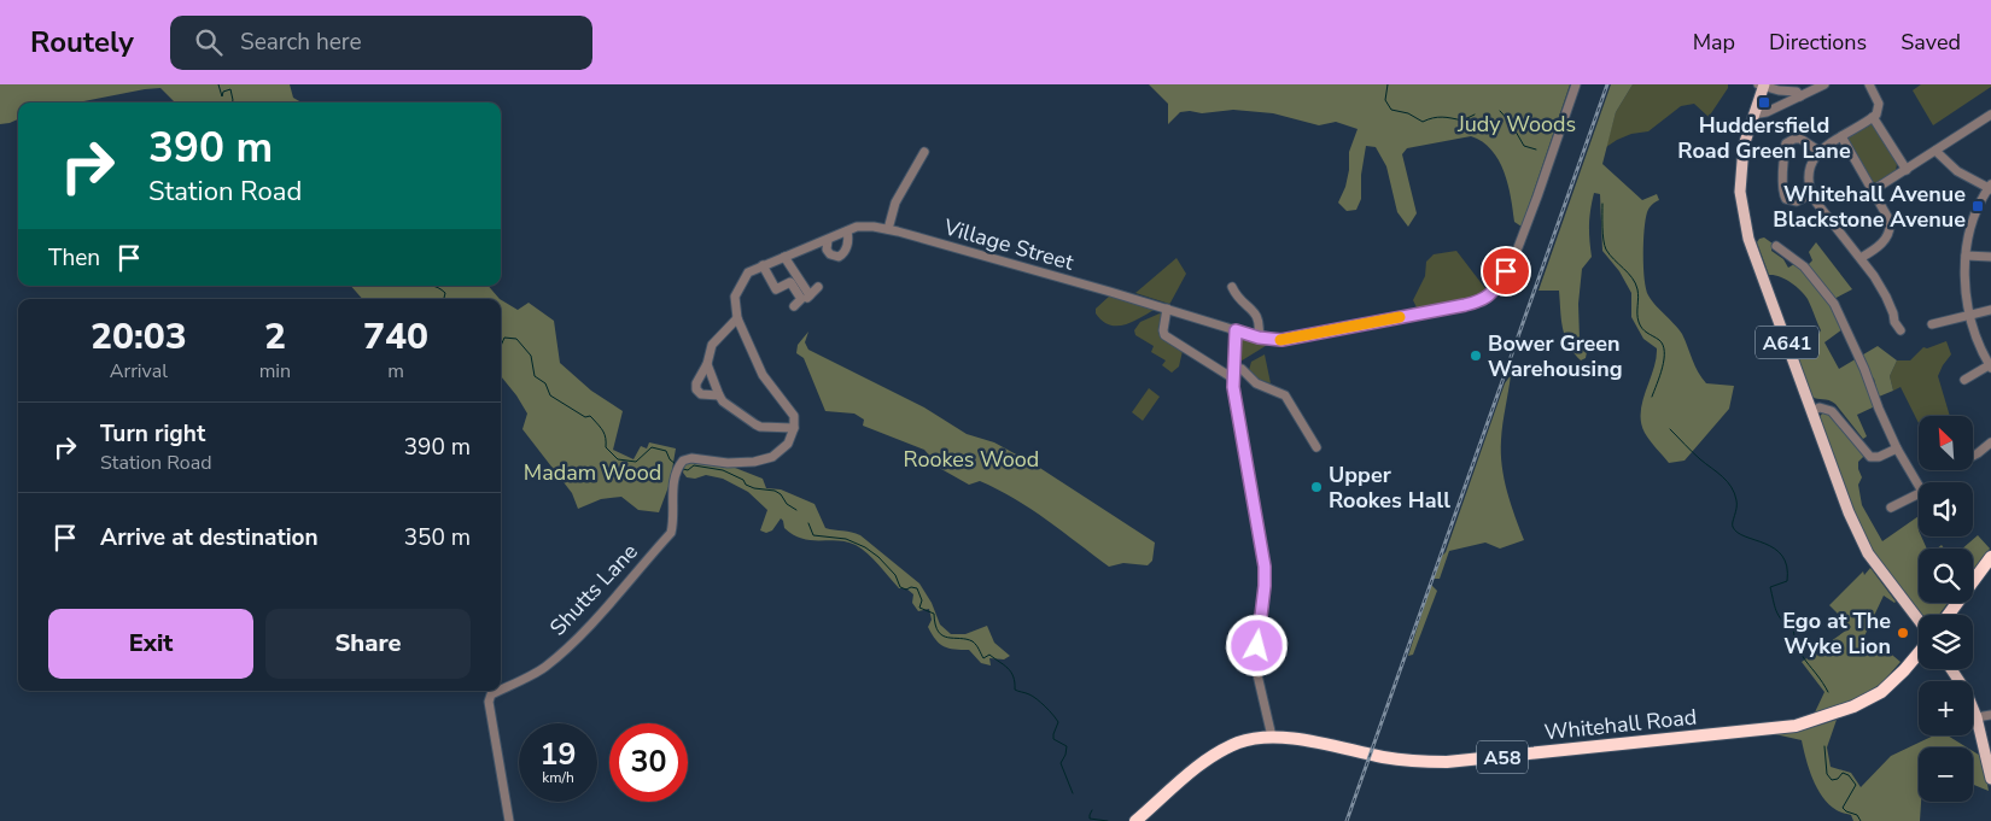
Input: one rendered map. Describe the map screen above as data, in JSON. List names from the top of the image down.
{
  "streets": {
    "highway": ["Whitehall Road", "A58"],
    "main road": ["A641"],
    "street": ["Village Street", "Shutts Lane"]
  },
  "parks": ["Judy Woods", "Rookes Wood", "Madam Wood"],
  "places": {
    "transit": ["Huddersfield Road Green Lane", "Whitehall Avenue Blackstone Avenue"],
    "other": ["Bower Green Warehousing", "Upper Rookes Hall", "Ego at The Wyke Lion"]
  },
  "north": "top left",
  "page": {
    "header": "Routely",
    "search": "Search here",
    "nav": ["Map", "Directions", "Saved"],
    "turn": ["390 m", "Station Road"],
    "then": "Then",
    "eta": [
      "20:03",
      "Arrival",
      "2",
      "min",
      "740",
      "m"
    ],
    "list": [
      {
        "name": "Turn right",
        "note": "Station Road",
        "value": "390 m"
      },
      {
        "name": "Arrive at destination",
        "value": "350 m"
      }
    ],
    "map_buttons": ["+", "−"],
    "buttons": ["Exit", "Share"],
    "speed": "19 km/h",
    "limit": "30"
  }
}
